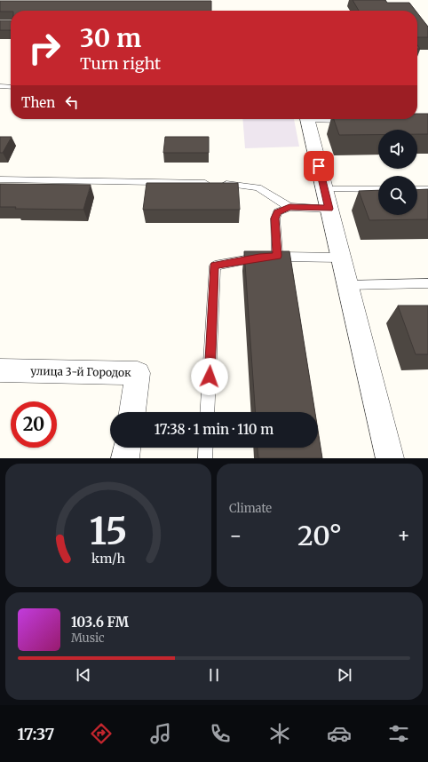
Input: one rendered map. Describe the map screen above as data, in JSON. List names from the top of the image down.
{
  "streets": {
    "street": ["улица 3-й Городок"]
  },
  "page": {
    "turn": ["30 m", "Turn right"],
    "then": "Then",
    "limit": "20",
    "trip": "17:38 · 1 min · 110 m",
    "tile": "Climate",
    "heat": ["−", "20°", "+"],
    "song": ["103.6 FM", "Music"],
    "tabs": "17:37",
    "gauge": ["15", "km/h"]
  }
}
